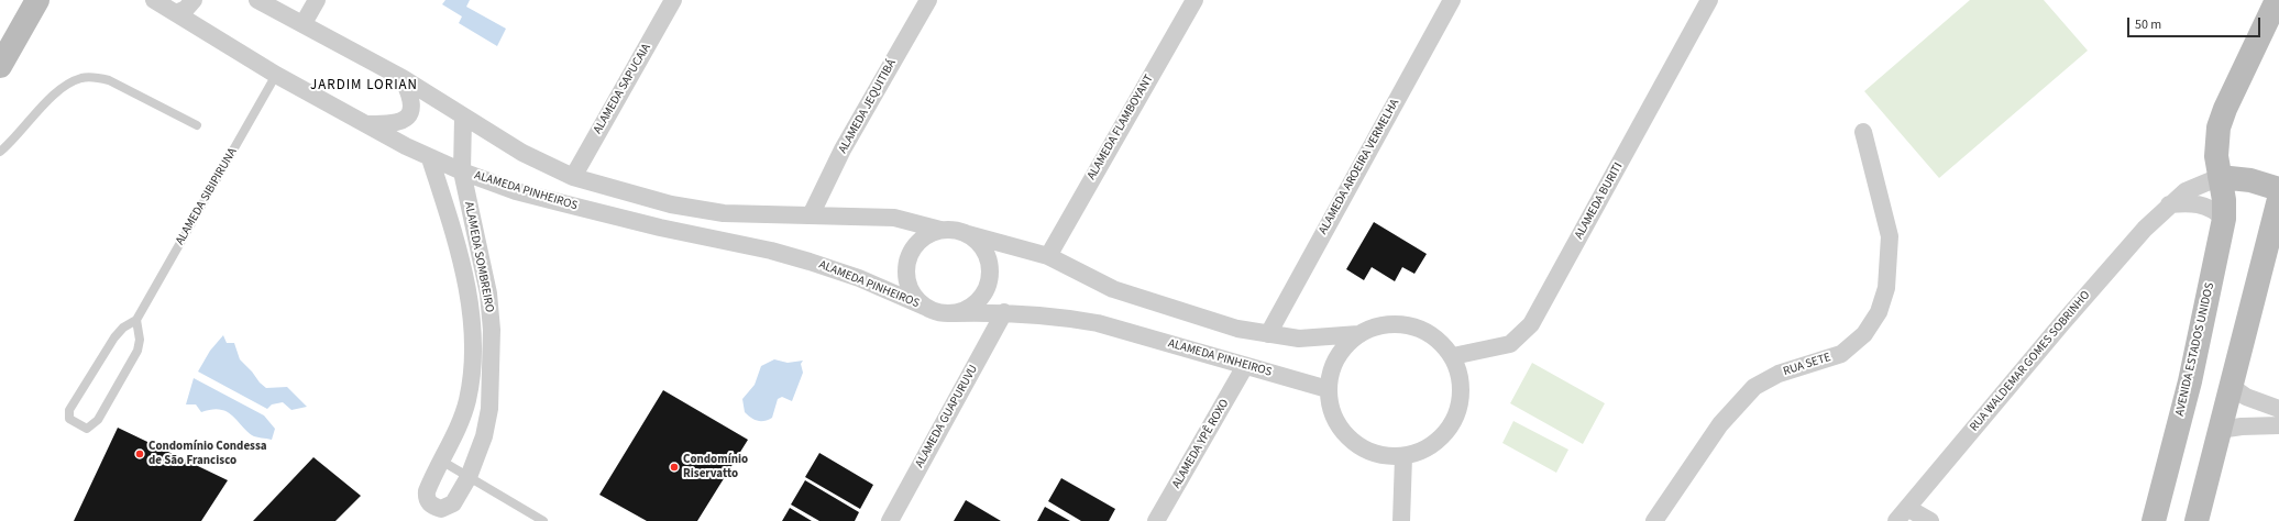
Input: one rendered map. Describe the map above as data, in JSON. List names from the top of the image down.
{
  "streets": {
    "main road": ["AVENIDA ESTADOS UNIDOS", "RUA WALDEMAR GOMES SOBRINHO"],
    "street": [
      "ALAMEDA SAPUCAIA",
      "ALAMEDA JEQUITIBÁ",
      "ALAMEDA FLAMBOYANT",
      "ALAMEDA AROEIRA VERMELHA",
      "ALAMEDA PINHEIROS",
      "ALAMEDA BURITI",
      "ALAMEDA SOMBREIRO",
      "RUA SETE",
      "ALAMEDA GUAPURUVU",
      "ALAMEDA YPÊ ROXO"
    ],
    "lane": ["ALAMEDA SIBIPIRUNA"]
  },
  "crossings": [
    ["ALAMEDA PINHEIROS", "ALAMEDA SIBIPIRUNA"],
    ["ALAMEDA PINHEIROS", "ALAMEDA BURITI"],
    ["ALAMEDA PINHEIROS", "ALAMEDA SOMBREIRO"],
    ["ALAMEDA PINHEIROS", "ALAMEDA GUAPURUVU"],
    ["ALAMEDA PINHEIROS", "ALAMEDA YPÊ ROXO"],
    ["AVENIDA ESTADOS UNIDOS", "RUA WALDEMAR GOMES SOBRINHO"]
  ],
  "districts": ["JARDIM LORIAN"],
  "places": ["Condomínio Condessa de São Francisco", "Condomínio Riservatto"],
  "scale_bar": "50 m"
}
